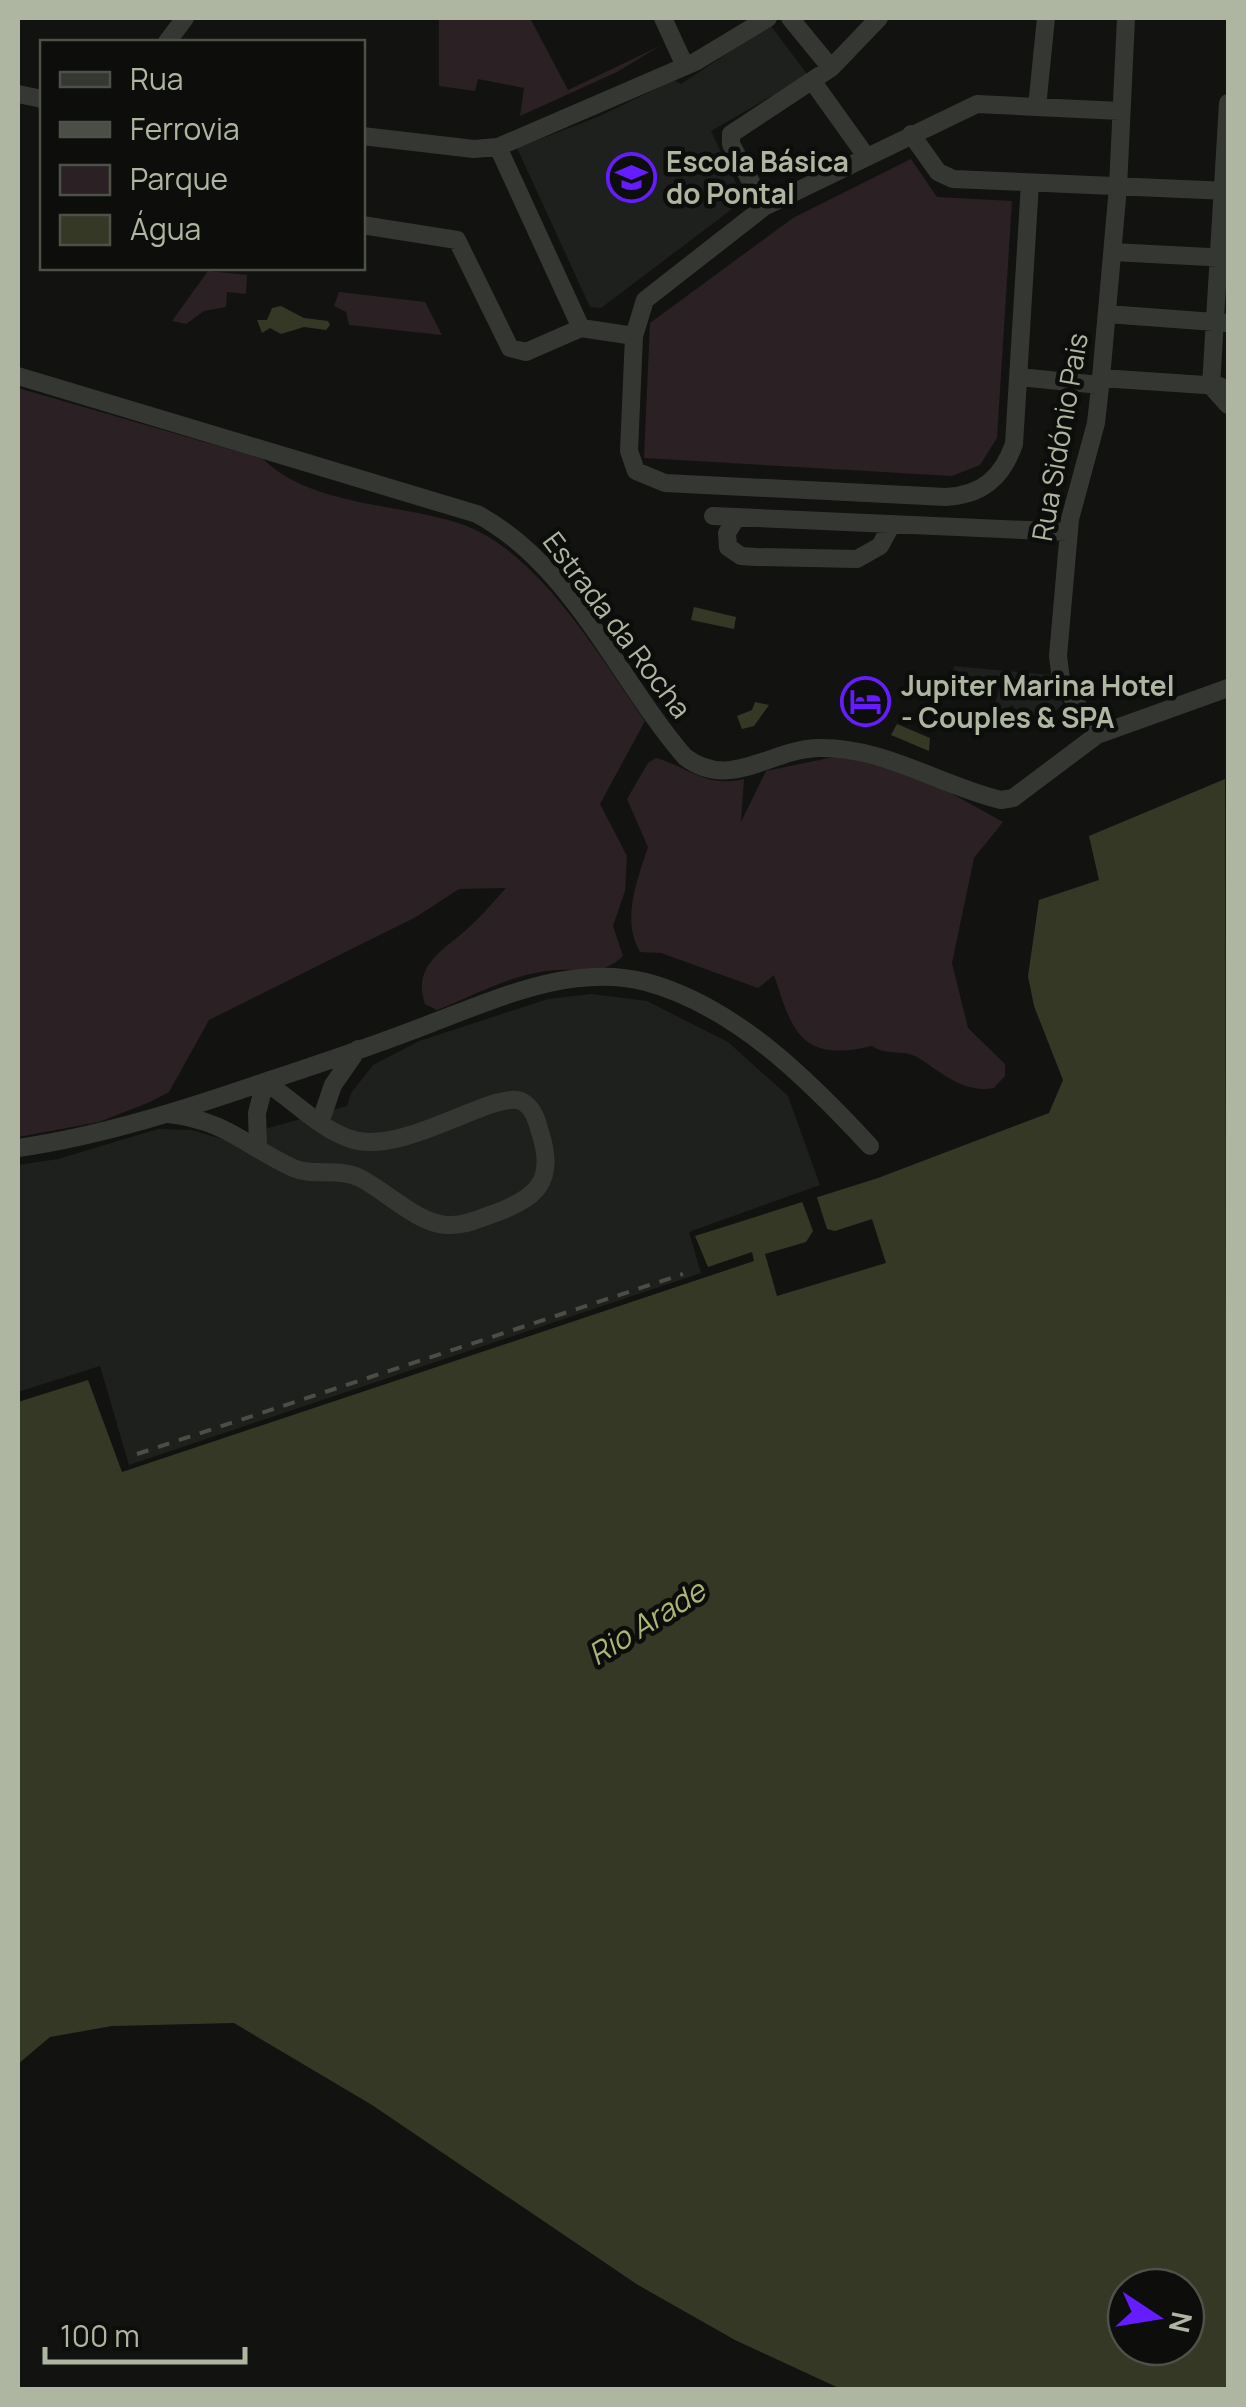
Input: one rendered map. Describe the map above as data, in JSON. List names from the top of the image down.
{
  "streets": {
    "street": ["Rua Sidónio Pais", "Estrada da Rocha"]
  },
  "crossings": [
    ["Rua Sidónio Pais", "Estrada da Rocha"]
  ],
  "water": ["Rio Arade"],
  "places": {
    "school or university": ["Escola Básica do Pontal"],
    "hotel": ["Jupiter Marina Hotel - Couples & SPA"]
  },
  "legend": [
    "Rua",
    "Ferrovia",
    "Parque",
    "Água"
  ],
  "scale_bar": "100 m",
  "north": "right"
}
